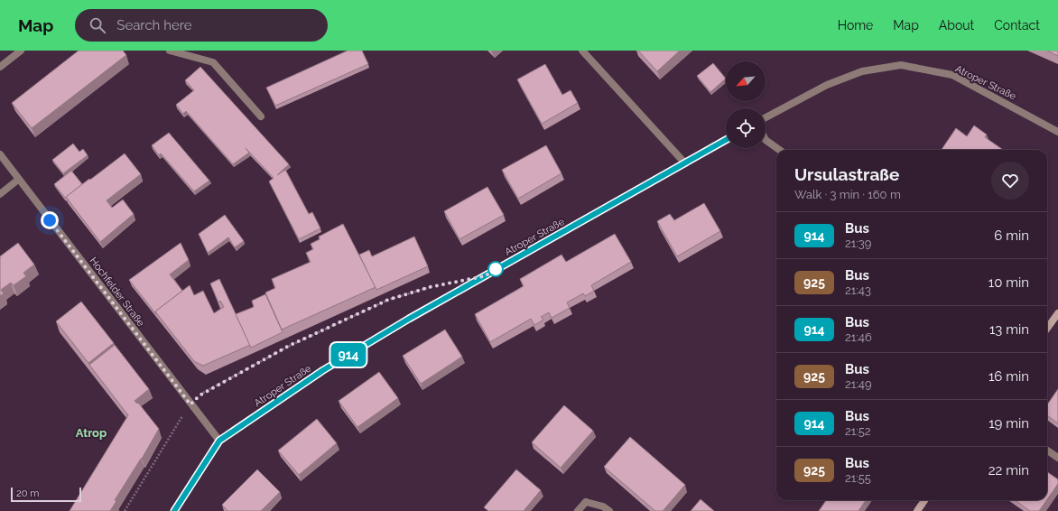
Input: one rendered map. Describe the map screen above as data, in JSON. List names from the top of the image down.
{
  "streets": {
    "street": ["Atroper Straße", "Hochfelder Straße"]
  },
  "crossings": [
    ["Atroper Straße", "Hochfelder Straße"]
  ],
  "districts": ["Atrop"],
  "lines": ["bus line 914"],
  "scale_bar": "20 m",
  "north": "bottom left",
  "page": {
    "header": "Map",
    "search": "Search here",
    "nav": [
      "Home",
      "Map",
      "About",
      "Contact"
    ],
    "on_map": "914",
    "heading": ["Ursulastraße", "Walk · 3 min · 160 m"],
    "list": [
      {
        "mark": "914",
        "name": "Bus",
        "note": "21:39",
        "value": "6 min"
      },
      {
        "mark": "925",
        "name": "Bus",
        "note": "21:43",
        "value": "10 min"
      },
      {
        "mark": "914",
        "name": "Bus",
        "note": "21:46",
        "value": "13 min"
      },
      {
        "mark": "925",
        "name": "Bus",
        "note": "21:49",
        "value": "16 min"
      },
      {
        "mark": "914",
        "name": "Bus",
        "note": "21:52",
        "value": "19 min"
      },
      {
        "mark": "925",
        "name": "Bus",
        "note": "21:55",
        "value": "22 min"
      }
    ],
    "scale": "20 m"
  }
}
